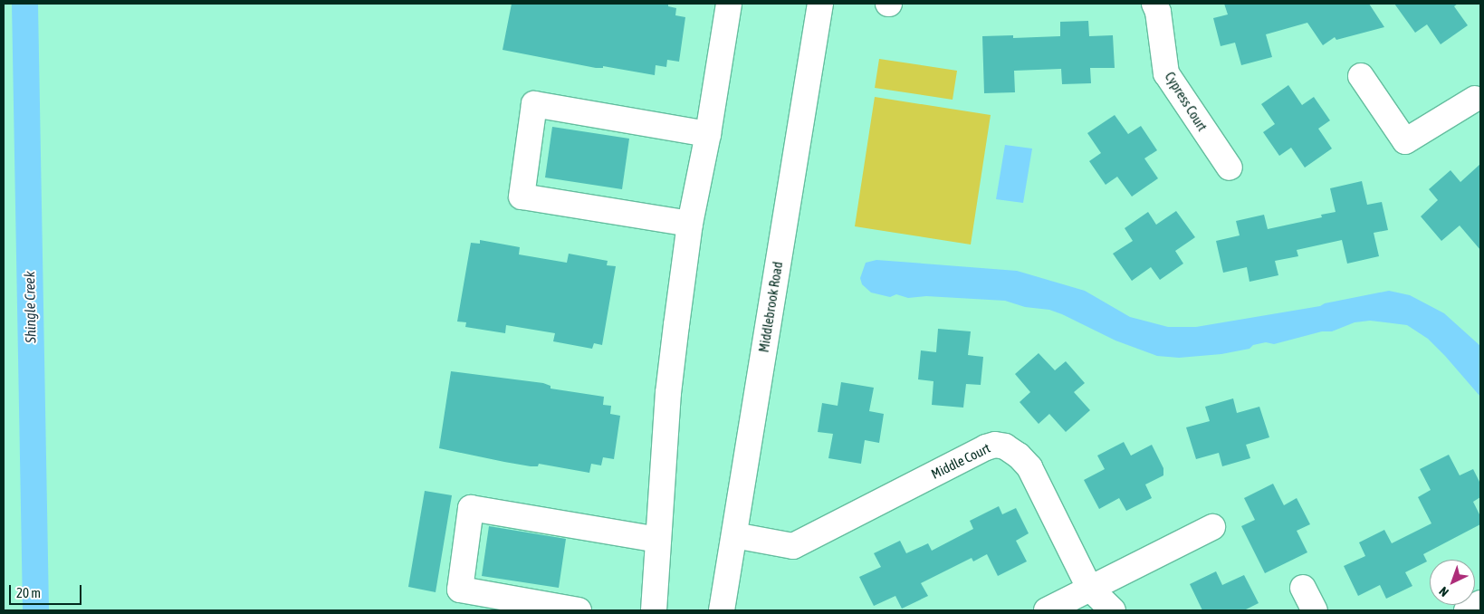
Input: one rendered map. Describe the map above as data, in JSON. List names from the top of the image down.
{
  "streets": {
    "street": ["Cypress Court", "Middlebrook Road", "Middle Court"]
  },
  "crossings": [
    ["Middlebrook Road", "Middle Court"]
  ],
  "water": ["Shingle Creek"],
  "scale_bar": "20 m",
  "north": "bottom left"
}
